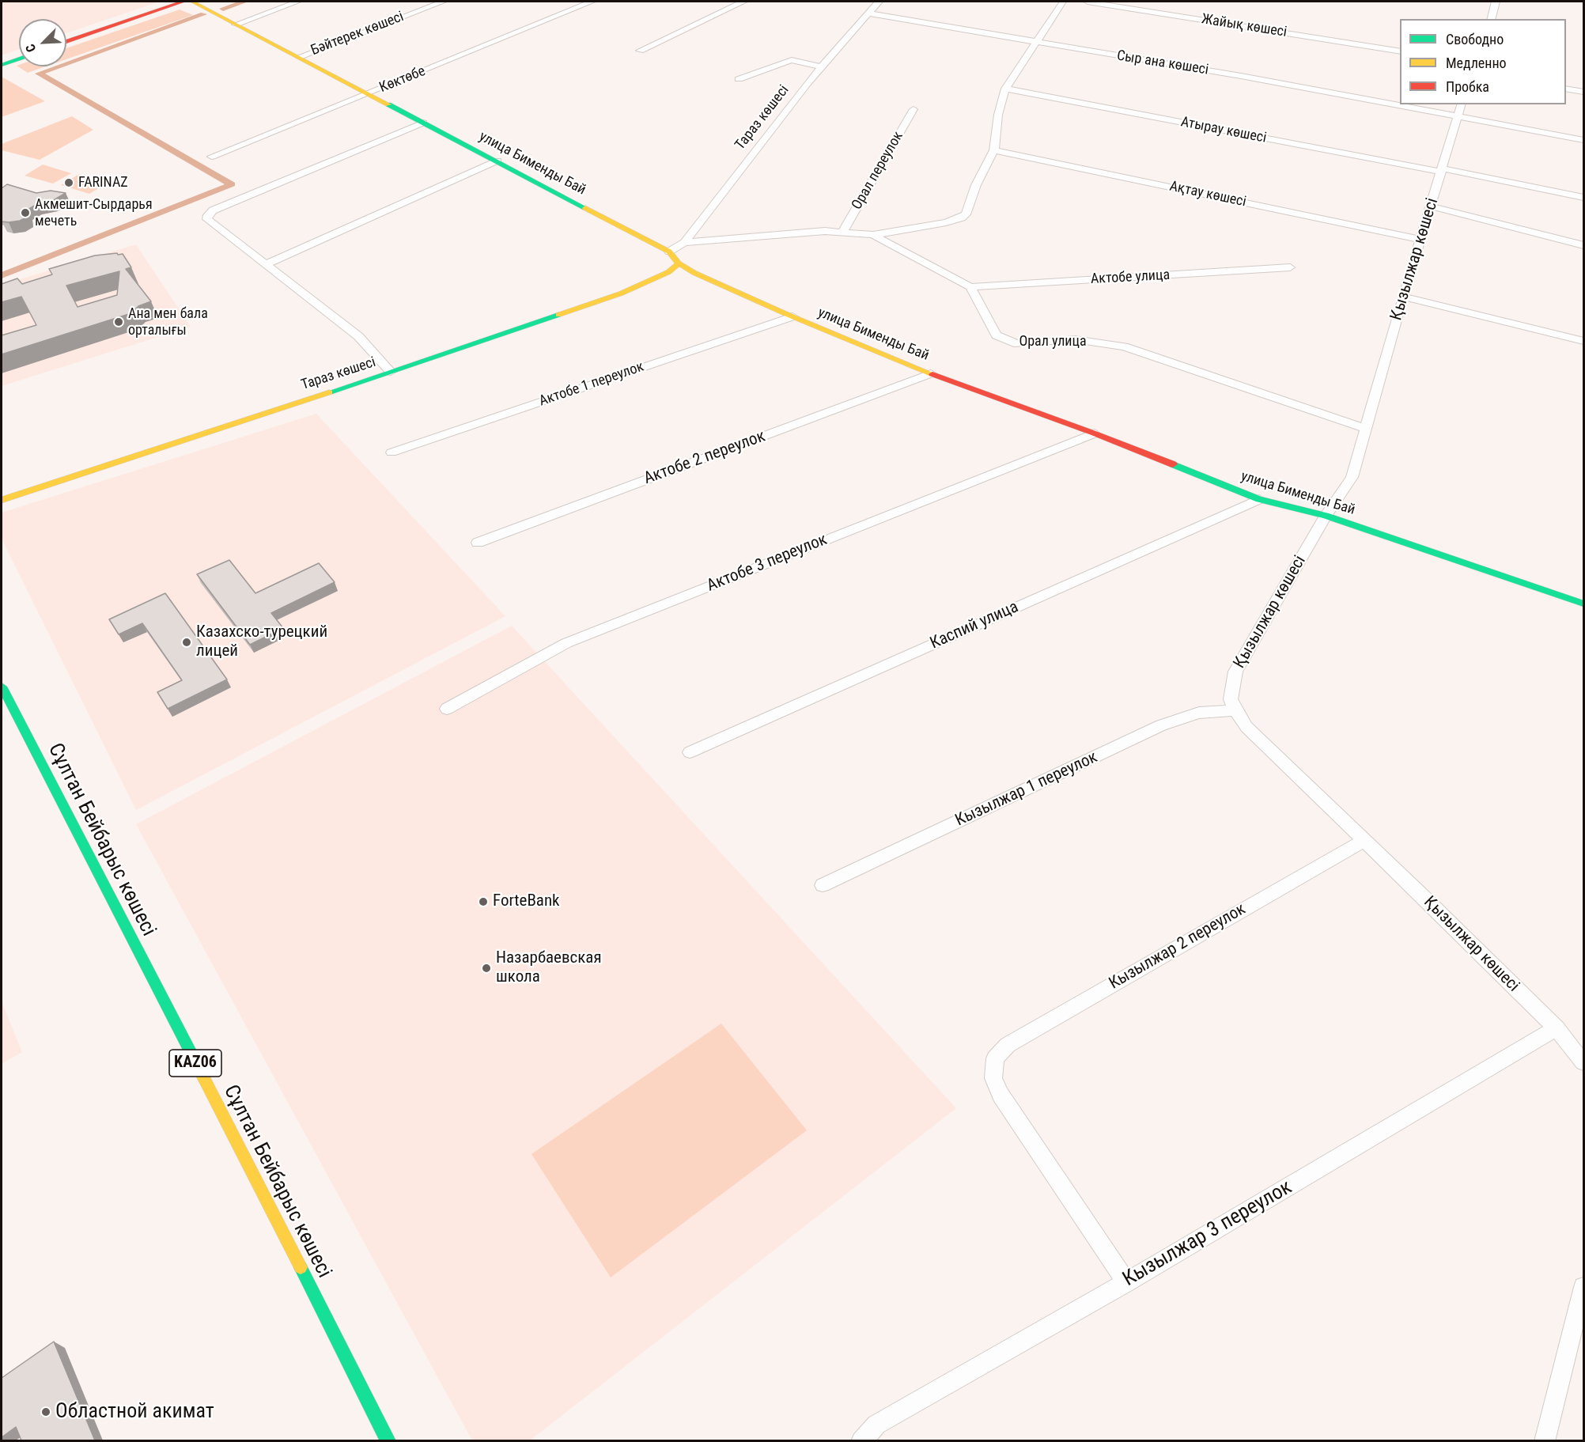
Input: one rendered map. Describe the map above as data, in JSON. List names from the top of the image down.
{
  "streets": {
    "street": [
      "Жайық көшесі",
      "Бәйтерек көшесі",
      "Сыр ана көшесі",
      "Көктөбе",
      "Тараз көшесі",
      "Атырау көшесі",
      "улица Бименды Бай",
      "Орал переулок",
      "Ақтау көшесі",
      "Қызылжар көшесі",
      "Актобе улица",
      "Орал улица",
      "Актобе 1 переулок",
      "Актобе 2 переулок",
      "Актобе 3 переулок",
      "Каспий улица",
      "Кызылжар 1 переулок",
      "Сұлтан Бейбарыс көшесі",
      "Кызылжар 2 переулок",
      "KAZ06",
      "Кызылжар 3 переулок"
    ]
  },
  "crossings": [
    ["Бәйтерек көшесі", "улица Бименды Бай"],
    ["Сыр ана көшесі", "Тараз көшесі"],
    ["Сыр ана көшесі", "Қызылжар көшесі"],
    ["Көктөбе", "улица Бименды Бай"],
    ["Тараз көшесі", "улица Бименды Бай"],
    ["Атырау көшесі", "Қызылжар көшесі"],
    ["улица Бименды Бай", "Қызылжар көшесі"],
    ["улица Бименды Бай", "Актобе 1 переулок"],
    ["улица Бименды Бай", "Актобе 2 переулок"],
    ["улица Бименды Бай", "Актобе 3 переулок"],
    ["улица Бименды Бай", "Каспий улица"],
    ["Ақтау көшесі", "Қызылжар көшесі"],
    ["Қызылжар көшесі", "Орал улица"],
    ["Қызылжар көшесі", "Кызылжар 1 переулок"],
    ["Қызылжар көшесі", "Кызылжар 2 переулок"],
    ["Қызылжар көшесі", "Кызылжар 3 переулок"],
    ["Актобе улица", "Орал улица"],
    ["Кызылжар 2 переулок", "Кызылжар 3 переулок"]
  ],
  "places": [
    "FARINAZ",
    "Акмешит-Сырдарья мечеть",
    "Ана мен бала орталығы",
    "Казахско-турецкий лицей",
    "ForteBank",
    "Назарбаевская школа",
    "Областной акимат"
  ],
  "legend": ["Свободно", "Медленно", "Пробка"],
  "north": "bottom left"
}
